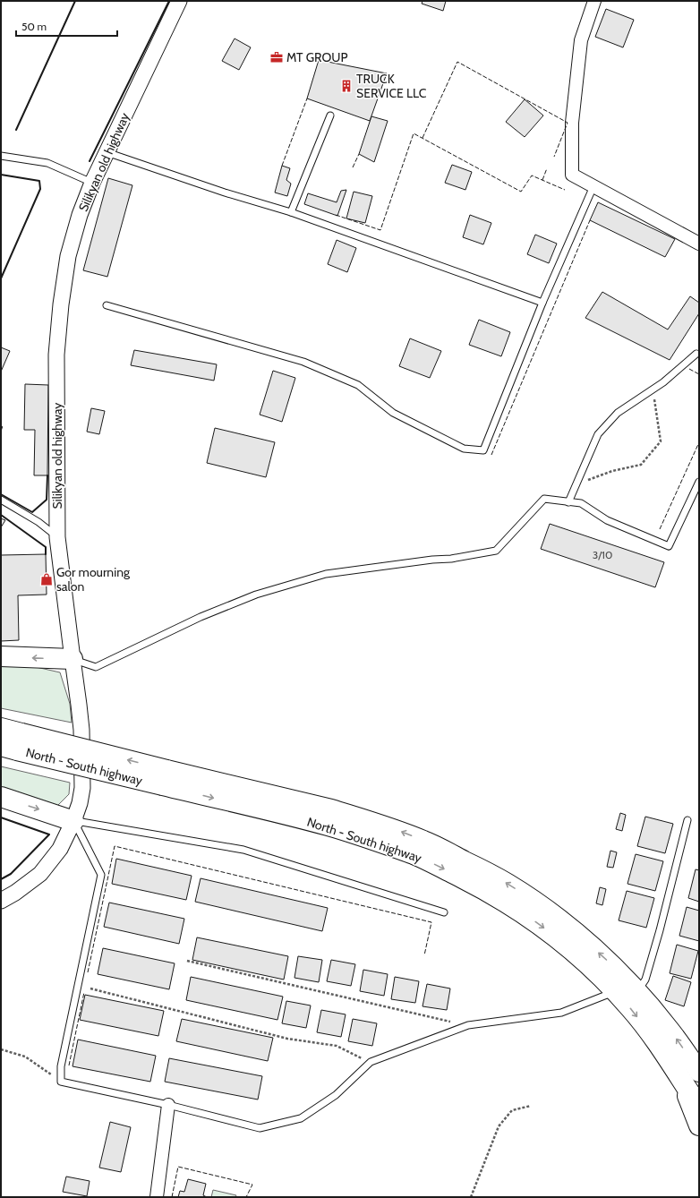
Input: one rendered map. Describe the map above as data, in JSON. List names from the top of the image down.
{
  "streets": {
    "highway": ["North - South highway"],
    "street": ["Silikyan old highway"]
  },
  "places": {
    "office": ["MT GROUP"],
    "building": ["TRUCK SERVICE LLC"],
    "shop": ["Gor mourning salon"]
  },
  "house_numbers": ["3/10"],
  "scale_bar": "50 m"
}
